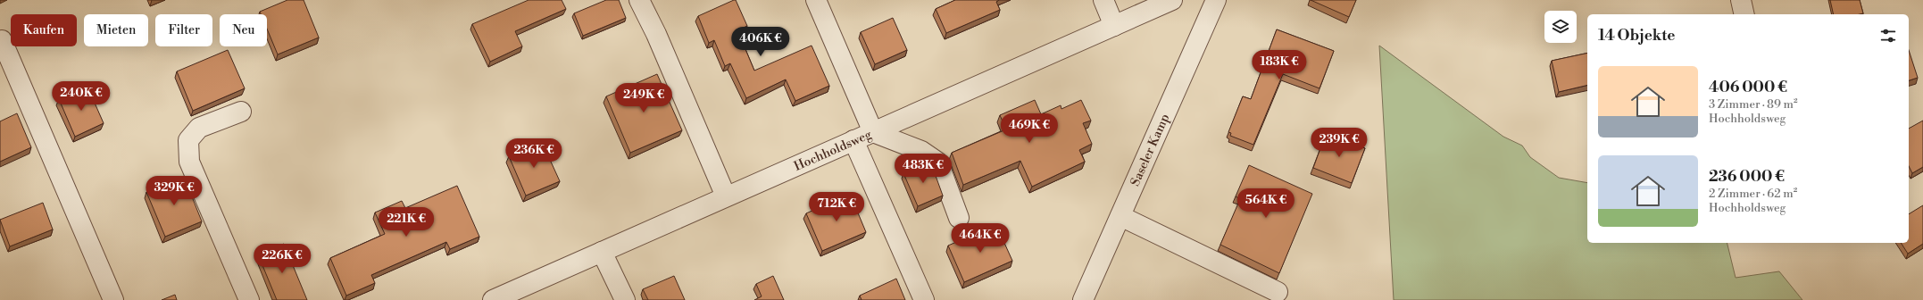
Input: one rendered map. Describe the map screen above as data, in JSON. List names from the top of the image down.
{
  "streets": {
    "street": ["Hochholdsweg", "Saseler Kamp"]
  },
  "page": {
    "chip": [
      "Kaufen",
      "Mieten",
      "Filter",
      "Neu"
    ],
    "heading": "14 Objekte",
    "price": [
      "406K €",
      "183K €",
      "240K €",
      "249K €",
      "469K €",
      "239K €",
      "236K €",
      "483K €",
      "329K €",
      "564K €",
      "712K €",
      "221K €",
      "464K €",
      "226K €"
    ],
    "list": [
      {
        "name": "406 000 €",
        "note": "3 Zimmer · 89 m² · Hochholdsweg"
      },
      {
        "name": "236 000 €",
        "note": "2 Zimmer · 62 m² · Hochholdsweg"
      }
    ]
  }
}
